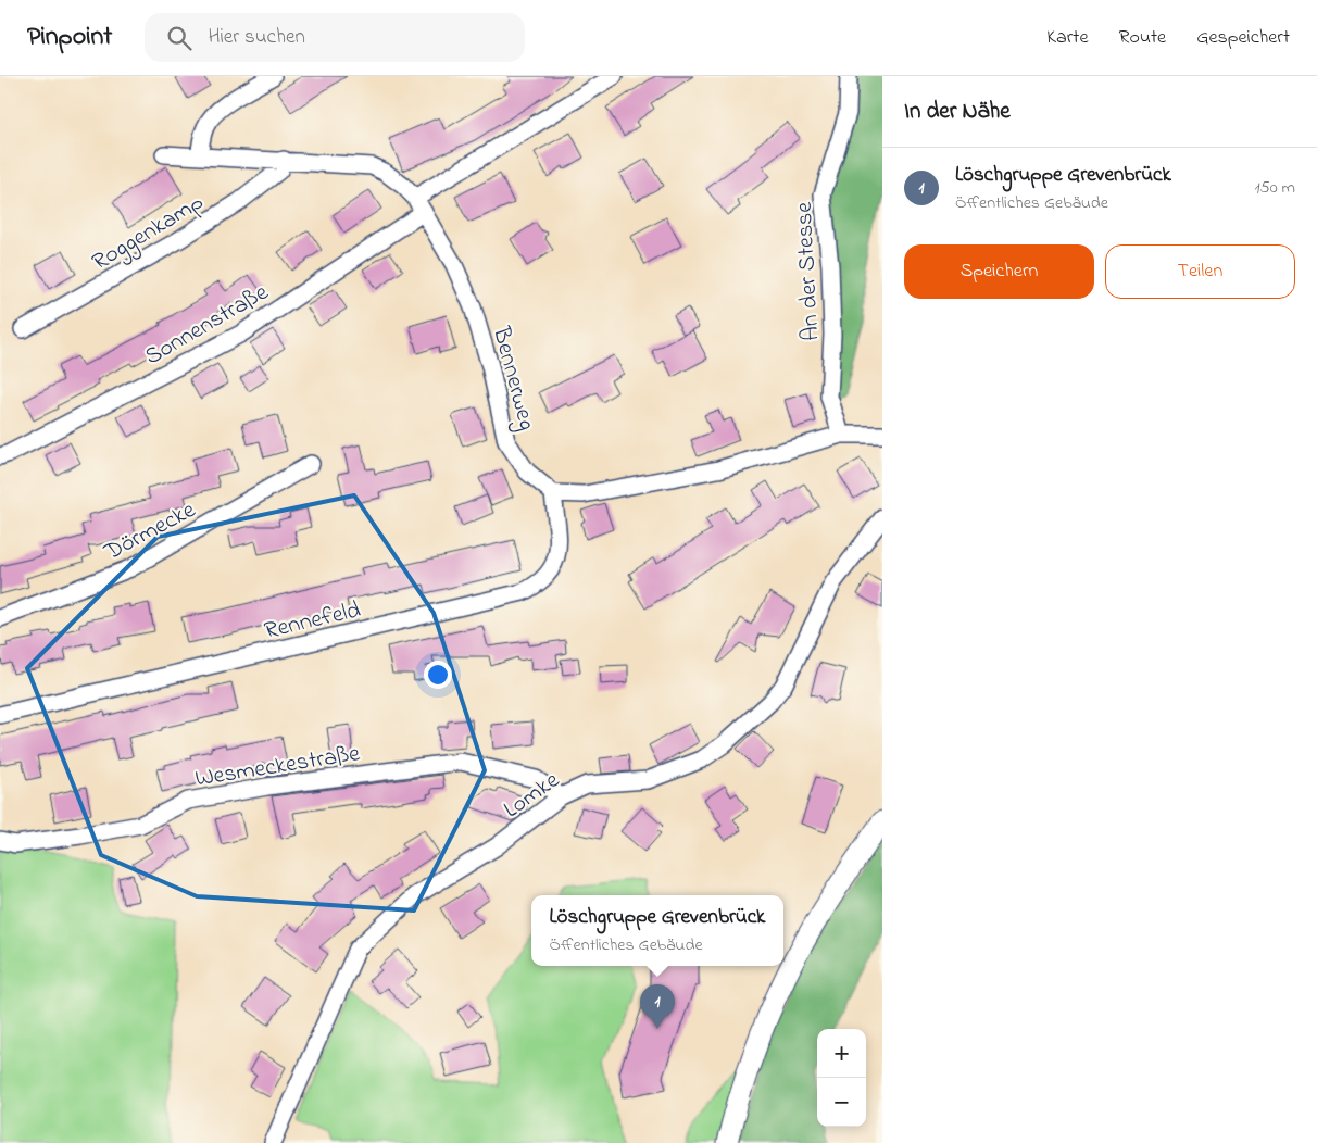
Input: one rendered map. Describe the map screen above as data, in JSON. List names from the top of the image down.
{
  "streets": {
    "street": [
      "Roggenkamp",
      "An der Stesse",
      "Sonnenstraße",
      "Bennerweg",
      "Dörmecke",
      "Rennefeld",
      "Wesmeckestraße",
      "Lomke"
    ]
  },
  "crossings": [
    ["Roggenkamp", "Bennerweg"],
    ["Sonnenstraße", "Bennerweg"],
    ["Bennerweg", "Rennefeld"],
    ["Wesmeckestraße", "Lomke"]
  ],
  "page": {
    "header": "Pinpoint",
    "search": "Hier suchen",
    "nav": ["Karte", "Route", "Gespeichert"],
    "heading": "In der Nähe",
    "list": [
      {
        "mark": "1",
        "name": "Löschgruppe Grevenbrück",
        "note": "Öffentliches Gebäude",
        "value": "150 m"
      }
    ],
    "buttons": ["Speichern", "Teilen"],
    "popup": ["Löschgruppe Grevenbrück", "Öffentliches Gebäude"],
    "pins": "1",
    "map_buttons": ["+", "−"]
  }
}
